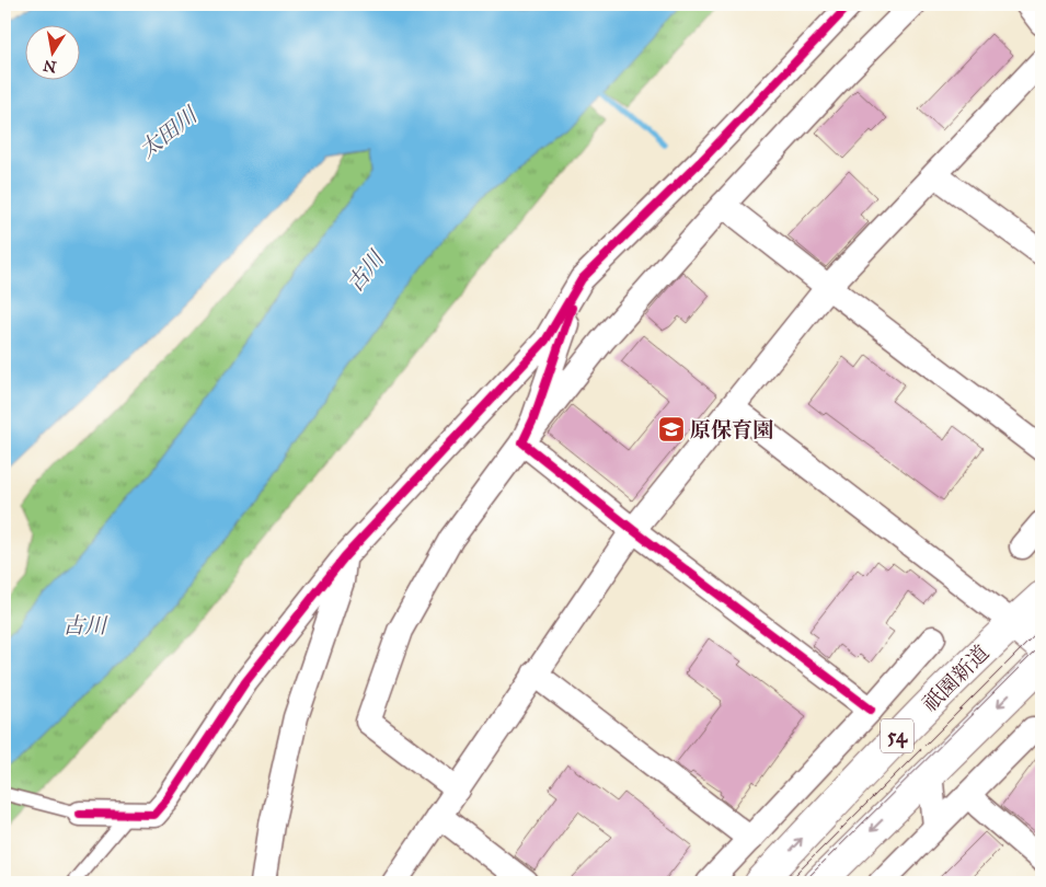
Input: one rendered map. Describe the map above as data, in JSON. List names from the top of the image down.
{
  "streets": {
    "main road": ["祇園新道", "54"]
  },
  "water": ["太田川", "古川"],
  "places": {
    "school or university": ["原保育園"]
  },
  "north": "bottom"
}
